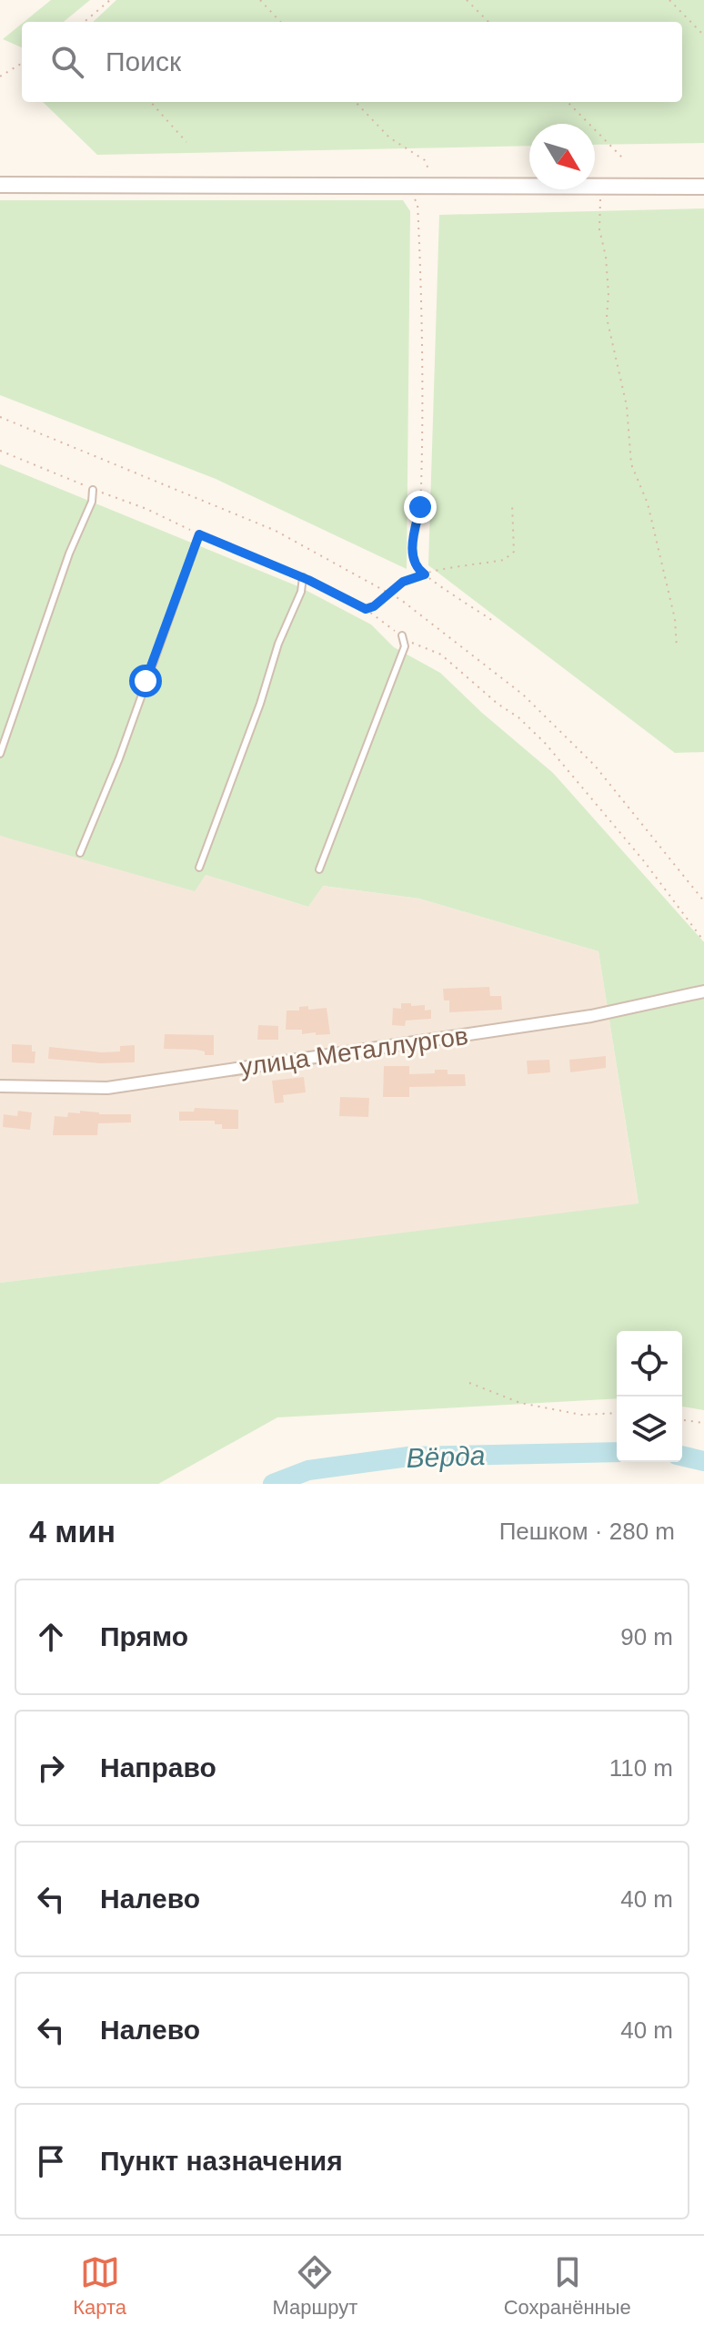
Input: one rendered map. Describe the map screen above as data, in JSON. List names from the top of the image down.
{
  "streets": {
    "street": ["улица Металлургов"]
  },
  "water": ["Вёрда"],
  "north": "bottom right",
  "page": {
    "search": "Поиск",
    "heading": ["4 мин", "Пешком · 280 m"],
    "list": [
      ["Прямо", "90 m"],
      ["Направо", "110 m"],
      ["Налево", "40 m"],
      ["Налево", "40 m"],
      "Пункт назначения"
    ],
    "nav": ["Карта", "Маршрут", "Сохранённые"]
  }
}
